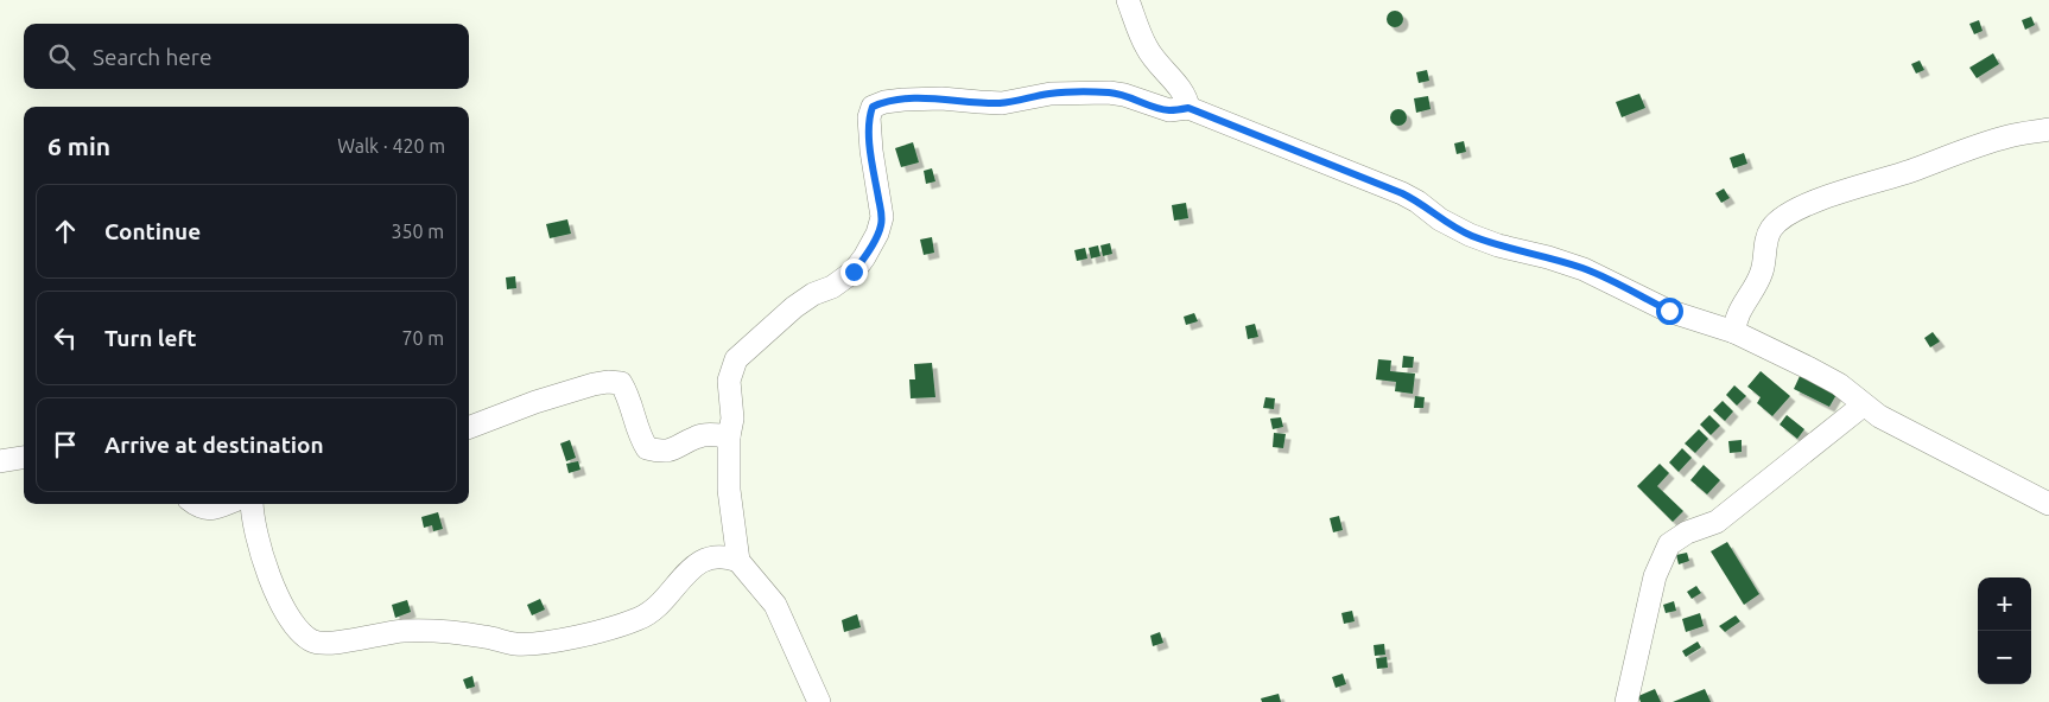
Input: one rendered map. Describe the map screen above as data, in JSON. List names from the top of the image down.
{
  "page": {
    "search": "Search here",
    "heading": ["6 min", "Walk · 420 m"],
    "list": [
      ["Continue", "350 m"],
      ["Turn left", "70 m"],
      "Arrive at destination"
    ],
    "map_buttons": ["+", "−"]
  }
}
